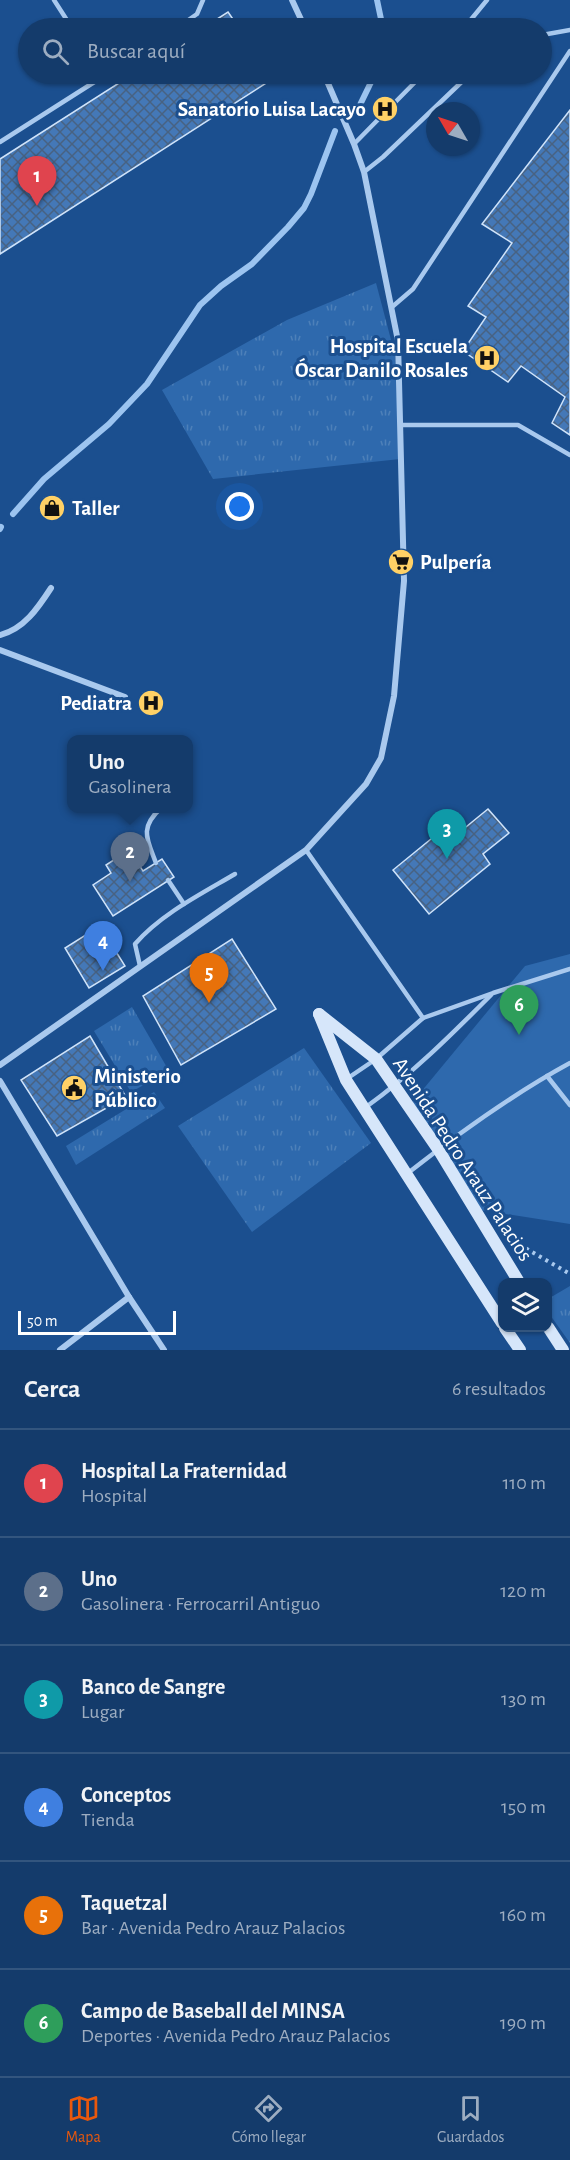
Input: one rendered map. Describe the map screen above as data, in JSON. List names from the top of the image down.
{
  "streets": {
    "street": ["Avenida Pedro Arauz Palacios"]
  },
  "places": {
    "hospital": ["Sanatorio Luisa Lacayo", "Hospital Escuela Óscar Danilo Rosales", "Pediatra"],
    "shop": ["Taller"],
    "supermarket": ["Pulpería"],
    "public building": ["Ministerio Público"]
  },
  "scale_bar": "50 m",
  "north": "top left",
  "page": {
    "search": "Buscar aquí",
    "pins": [
      "1",
      "3",
      "2",
      "4",
      "5",
      "6"
    ],
    "popup": ["Uno", "Gasolinera"],
    "scale": "50 m",
    "heading": ["Cerca", "6 resultados"],
    "list": [
      {
        "mark": "1",
        "name": "Hospital La Fraternidad",
        "note": "Hospital",
        "value": "110 m"
      },
      {
        "mark": "2",
        "name": "Uno",
        "note": "Gasolinera · Ferrocarril Antiguo",
        "value": "120 m"
      },
      {
        "mark": "3",
        "name": "Banco de Sangre",
        "note": "Lugar",
        "value": "130 m"
      },
      {
        "mark": "4",
        "name": "Conceptos",
        "note": "Tienda",
        "value": "150 m"
      },
      {
        "mark": "5",
        "name": "Taquetzal",
        "note": "Bar · Avenida Pedro Arauz Palacios",
        "value": "160 m"
      },
      {
        "mark": "6",
        "name": "Campo de Baseball del MINSA",
        "note": "Deportes · Avenida Pedro Arauz Palacios",
        "value": "190 m"
      }
    ],
    "nav": ["Mapa", "Cómo llegar", "Guardados"]
  }
}
